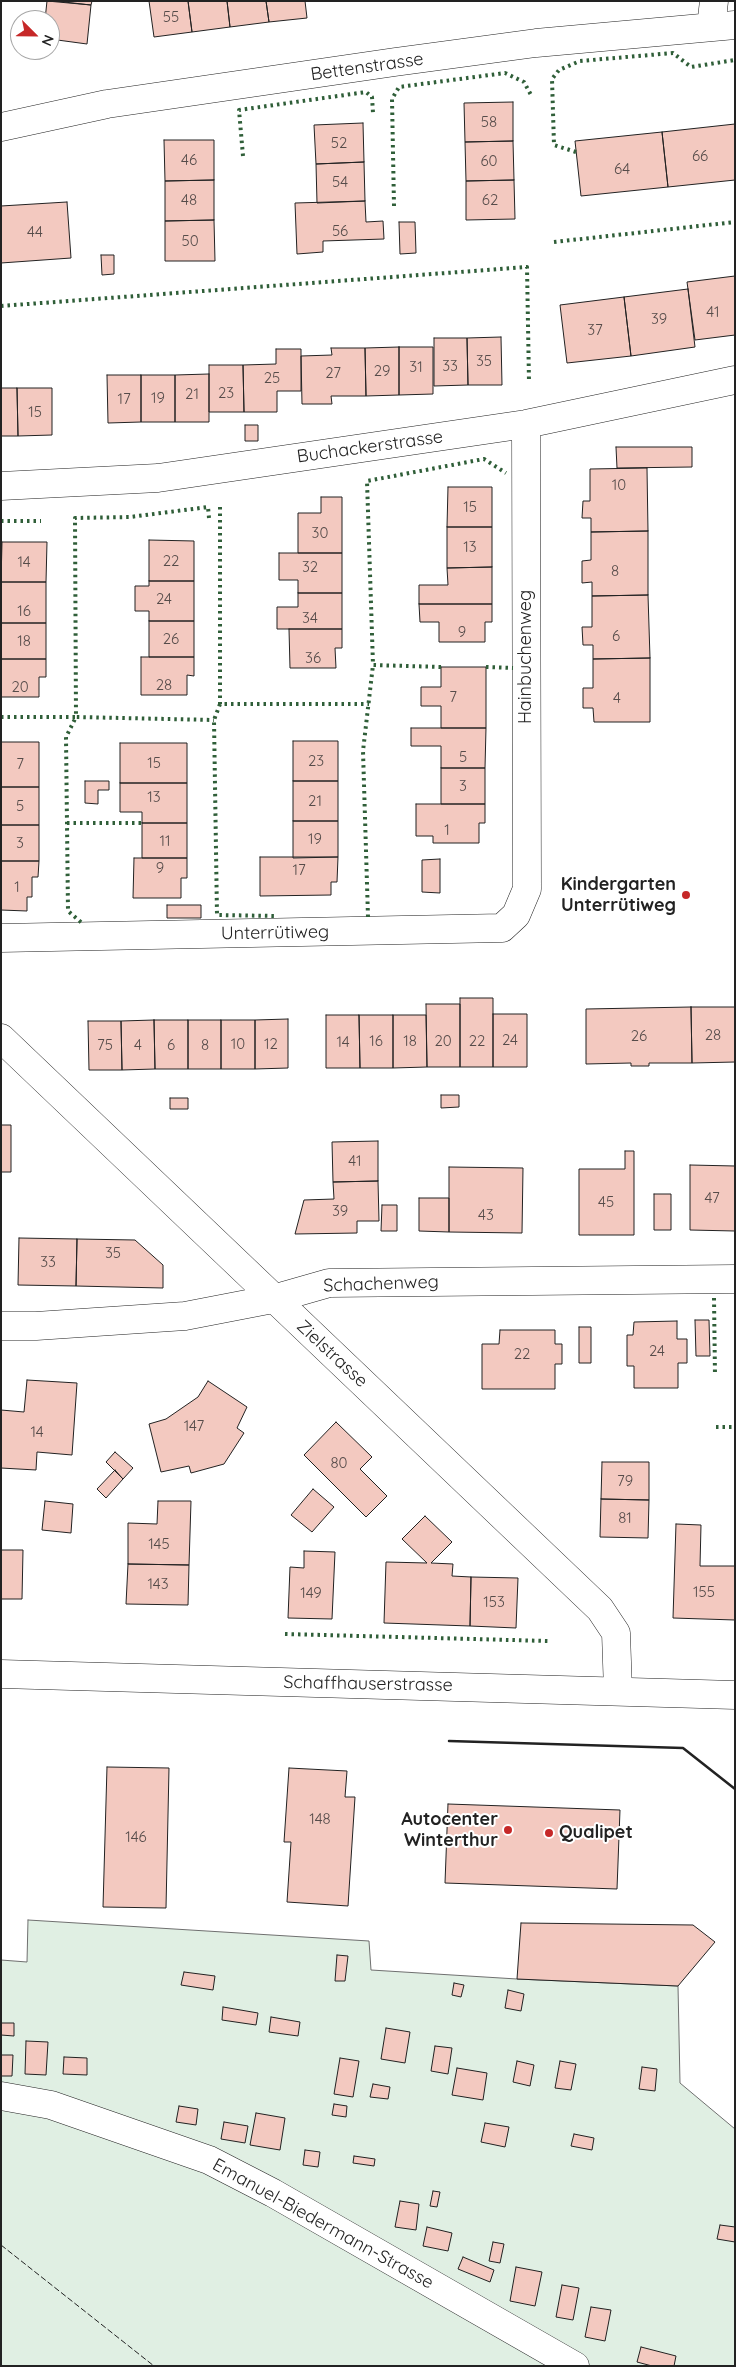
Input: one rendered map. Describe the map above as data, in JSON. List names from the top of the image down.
{
  "streets": {
    "street": [
      "Bettenstrasse",
      "Buchackerstrasse",
      "Hainbuchenweg",
      "Unterrütiweg",
      "Schachenweg",
      "Zielstrasse",
      "Schaffhauserstrasse",
      "Emanuel-Biedermann-Strasse"
    ]
  },
  "crossings": [
    ["Buchackerstrasse", "Hainbuchenweg"],
    ["Hainbuchenweg", "Unterrütiweg"],
    ["Schachenweg", "Zielstrasse"],
    ["Zielstrasse", "Schaffhauserstrasse"]
  ],
  "places": ["Kindergarten Unterrütiweg", "Autocenter Winterthur", "Qualipet"],
  "house_numbers": [
    "55",
    "58",
    "52",
    "66",
    "46",
    "60",
    "64",
    "54",
    "48",
    "62",
    "56",
    "44",
    "50",
    "41",
    "39",
    "37",
    "35",
    "33",
    "31",
    "29",
    "27",
    "25",
    "23",
    "21",
    "19",
    "17",
    "15",
    "10",
    "15",
    "30",
    "13",
    "22",
    "14",
    "32",
    "8",
    "24",
    "16",
    "34",
    "9",
    "6",
    "26",
    "18",
    "36",
    "28",
    "20",
    "7",
    "4",
    "5",
    "23",
    "15",
    "7",
    "3",
    "13",
    "21",
    "5",
    "1",
    "19",
    "11",
    "3",
    "9",
    "17",
    "1",
    "28",
    "26",
    "24",
    "16",
    "18",
    "20",
    "22",
    "14",
    "10",
    "12",
    "75",
    "4",
    "6",
    "8",
    "41",
    "47",
    "45",
    "39",
    "43",
    "35",
    "33",
    "24",
    "22",
    "147",
    "14",
    "80",
    "79",
    "81",
    "145",
    "143",
    "155",
    "149",
    "153",
    "148",
    "146"
  ],
  "north": "bottom right"
}
